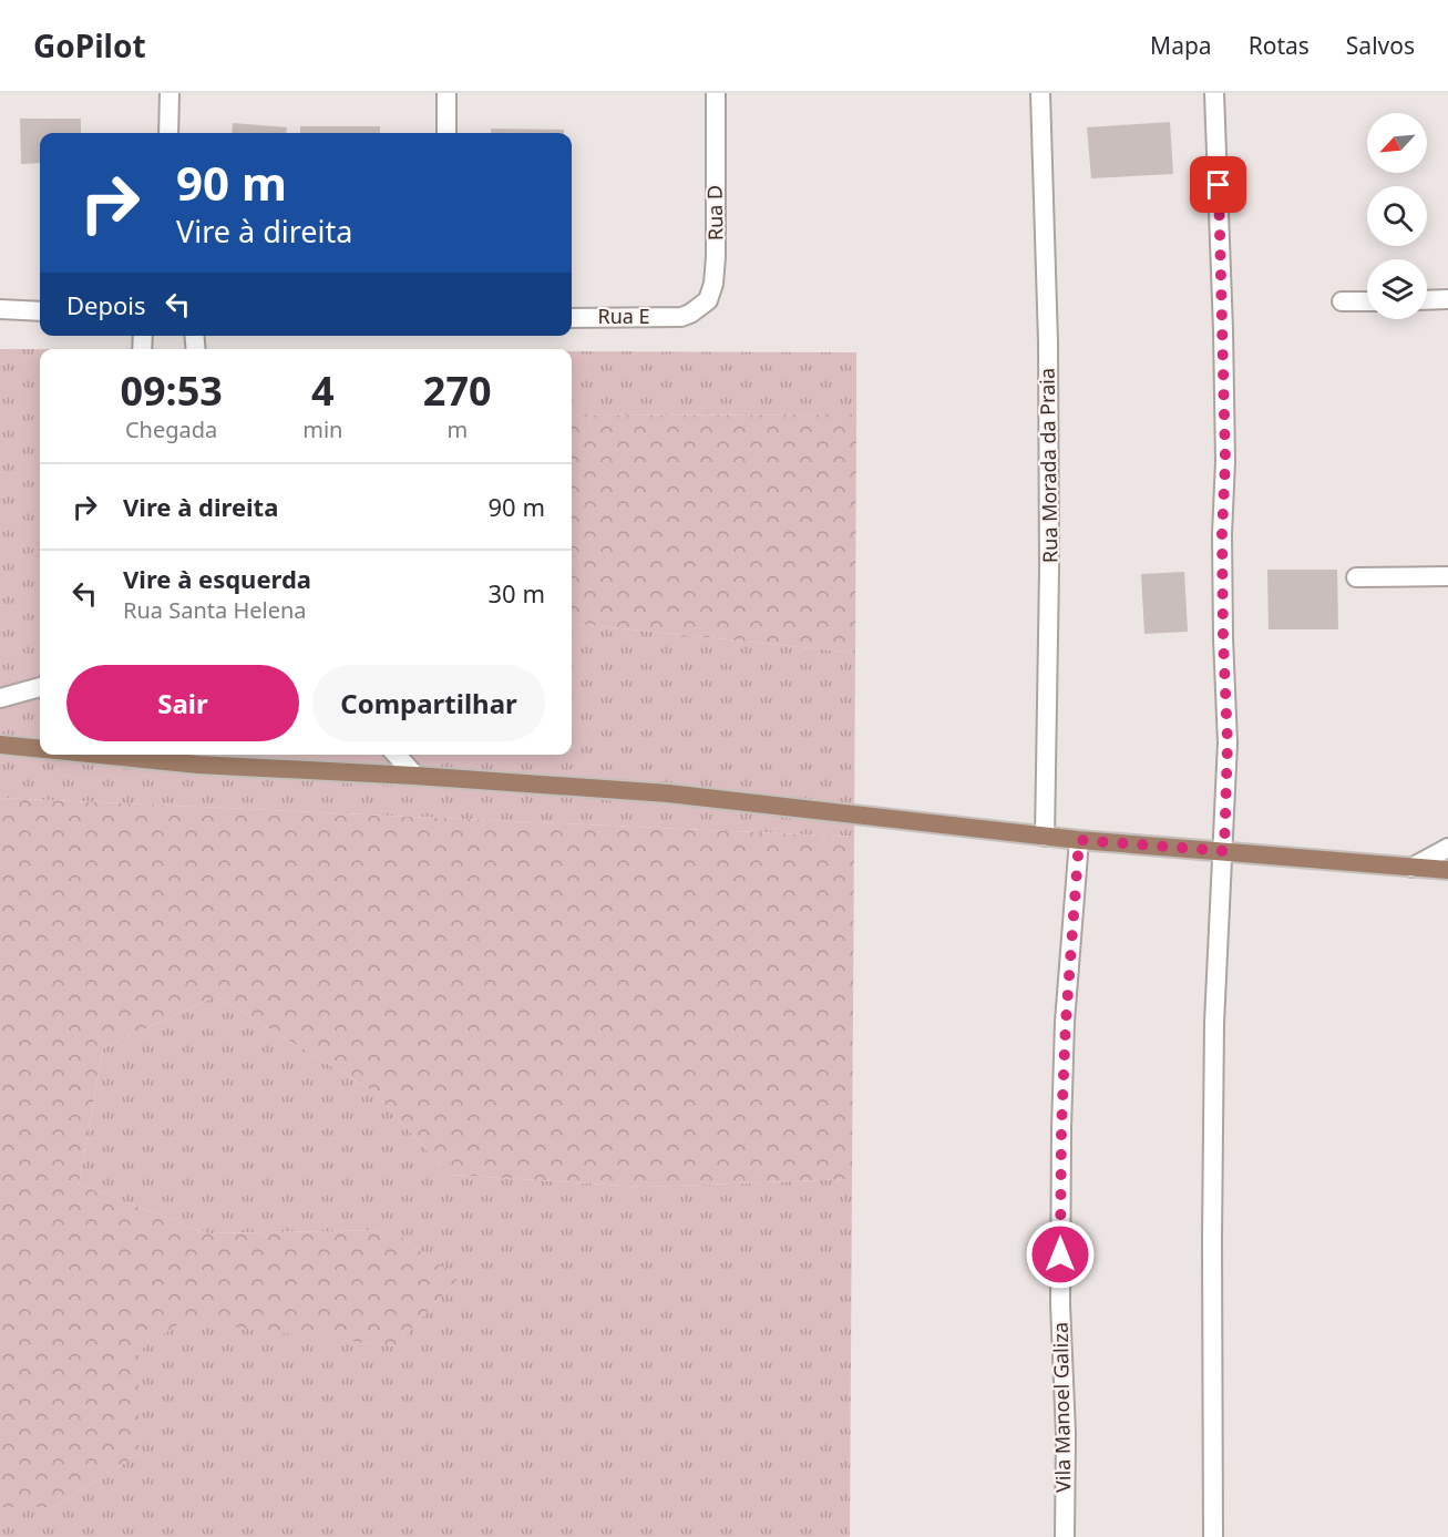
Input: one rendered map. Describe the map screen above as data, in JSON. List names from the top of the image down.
{
  "streets": {
    "street": [
      "Rua D",
      "Rua E",
      "Rua Morada da Praia",
      "Vila Manoel Galiza"
    ]
  },
  "crossings": [
    ["Rua D", "Rua E"]
  ],
  "north": "bottom left",
  "page": {
    "header": "GoPilot",
    "nav": ["Mapa", "Rotas", "Salvos"],
    "turn": ["90 m", "Vire à direita"],
    "then": "Depois",
    "eta": [
      "09:53",
      "Chegada",
      "4",
      "min",
      "270",
      "m"
    ],
    "list": [
      {
        "name": "Vire à direita",
        "value": "90 m"
      },
      {
        "name": "Vire à esquerda",
        "note": "Rua Santa Helena",
        "value": "30 m"
      }
    ],
    "buttons": ["Sair", "Compartilhar"]
  }
}
